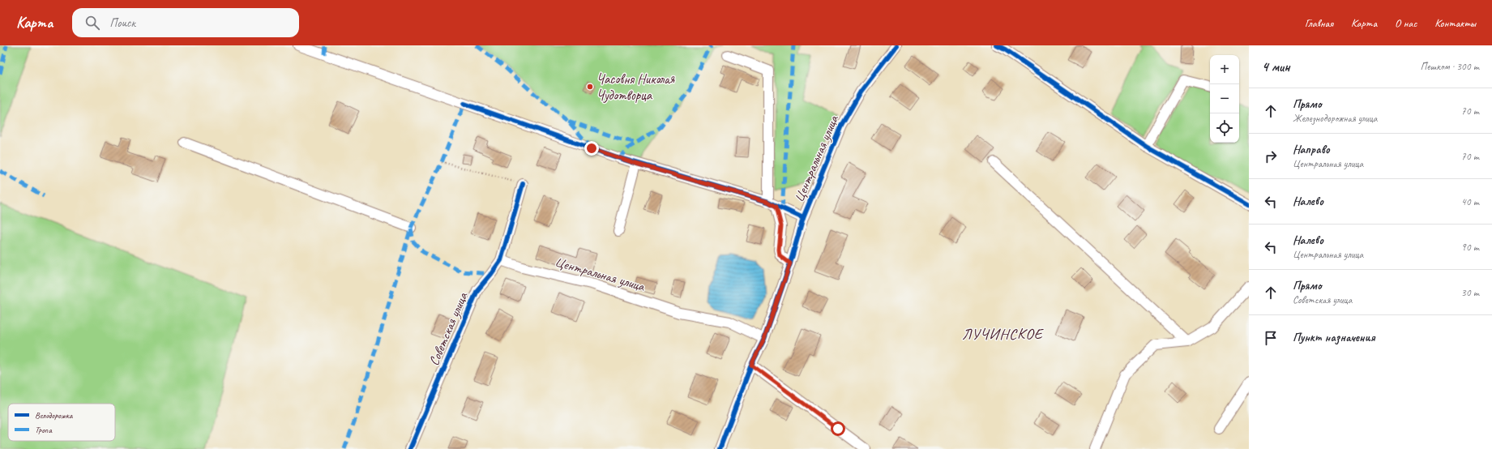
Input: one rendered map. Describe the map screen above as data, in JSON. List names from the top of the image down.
{
  "streets": {
    "street": ["Центральная улица", "Советская улица"]
  },
  "crossings": [
    ["Центральная улица", "Советская улица"]
  ],
  "districts": ["ЛУЧИНСКОЕ"],
  "places": ["Часовня Николая Чудотворца"],
  "legend": ["Велодорожка", "Тропа"],
  "page": {
    "header": "Карта",
    "search": "Поиск",
    "nav": [
      "Главная",
      "Карта",
      "О нас",
      "Контакты"
    ],
    "heading": ["4 мин", "Пешком · 300 m"],
    "map_buttons": ["+", "−"],
    "list": [
      ["Прямо", "Железнодорожная улица", "70 m"],
      ["Направо", "Центральная улица", "70 m"],
      ["Налево", "40 m"],
      ["Налево", "Центральная улица", "90 m"],
      ["Прямо", "Советская улица", "30 m"],
      "Пункт назначения"
    ]
  }
}
